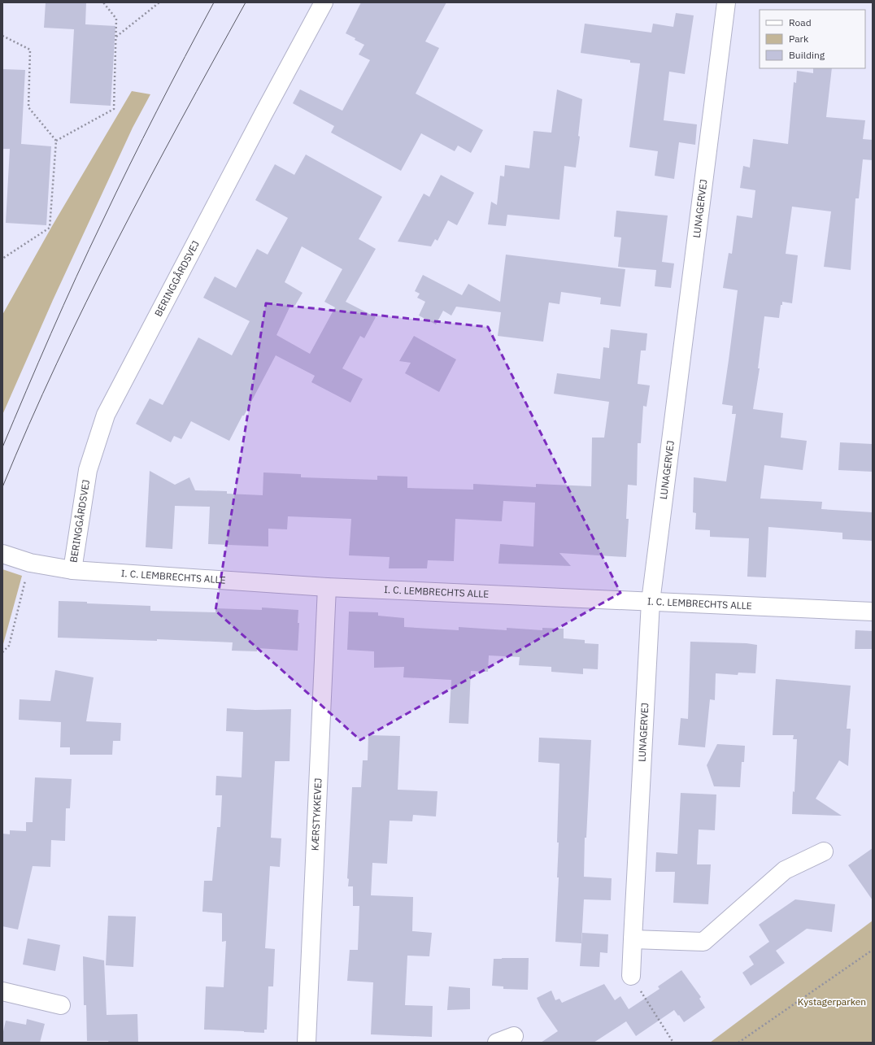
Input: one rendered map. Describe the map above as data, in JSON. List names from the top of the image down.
{
  "streets": {
    "street": [
      "LUNAGERVEJ",
      "BERINGGÅRDSVEJ",
      "I. C. LEMBRECHTS ALLE",
      "KÆRSTYKKEVEJ"
    ]
  },
  "crossings": [
    ["LUNAGERVEJ", "I. C. LEMBRECHTS ALLE"],
    ["BERINGGÅRDSVEJ", "I. C. LEMBRECHTS ALLE"],
    ["I. C. LEMBRECHTS ALLE", "KÆRSTYKKEVEJ"]
  ],
  "parks": ["Kystagerparken"],
  "legend": ["Road", "Park", "Building"]
}
